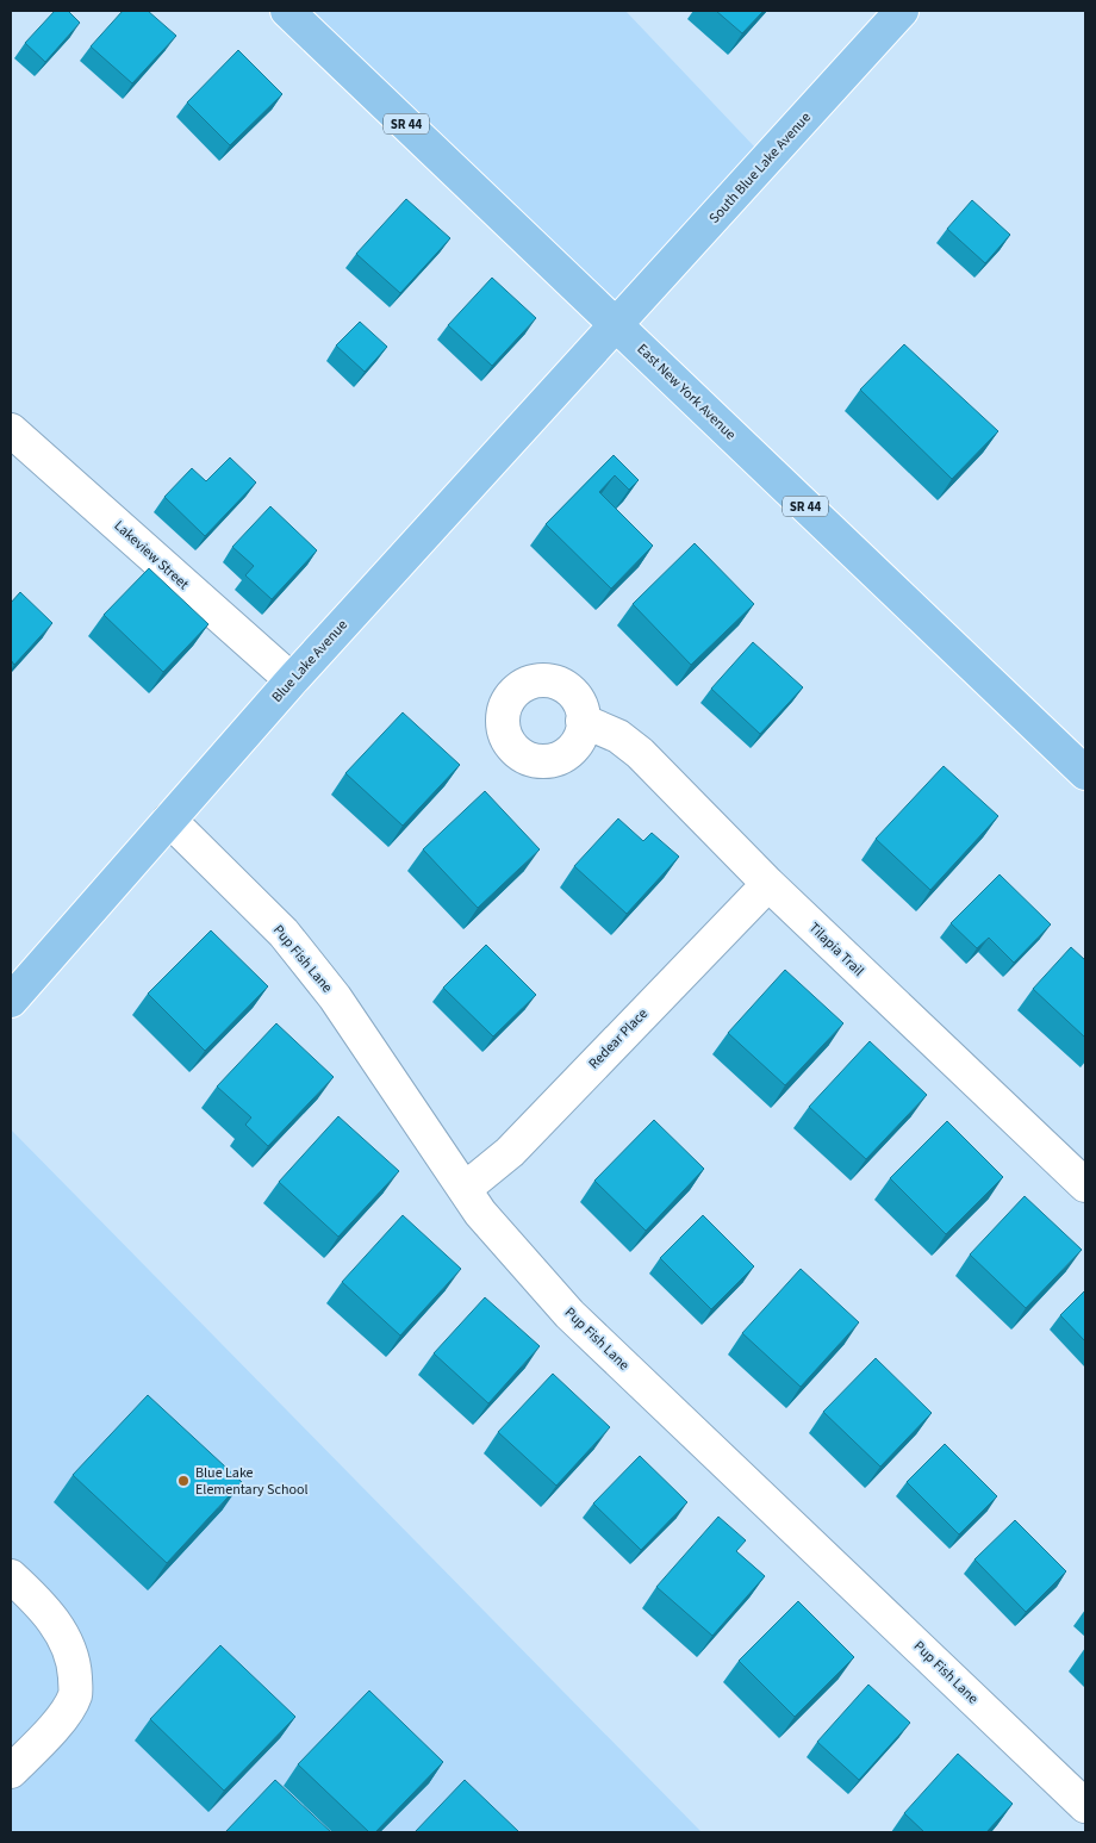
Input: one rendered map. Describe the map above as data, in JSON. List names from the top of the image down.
{
  "streets": {
    "main road": [
      "SR 44",
      "South Blue Lake Avenue",
      "East New York Avenue",
      "Blue Lake Avenue"
    ],
    "street": [
      "Lakeview Street",
      "Tilapia Trail",
      "Pup Fish Lane",
      "Redear Place"
    ]
  },
  "crossings": [
    ["South Blue Lake Avenue", "East New York Avenue"],
    ["South Blue Lake Avenue", "Blue Lake Avenue"],
    ["East New York Avenue", "Blue Lake Avenue"],
    ["Lakeview Street", "Blue Lake Avenue"],
    ["Blue Lake Avenue", "Pup Fish Lane"],
    ["Tilapia Trail", "Redear Place"],
    ["Pup Fish Lane", "Redear Place"]
  ],
  "places": ["Blue Lake Elementary School"]
}
